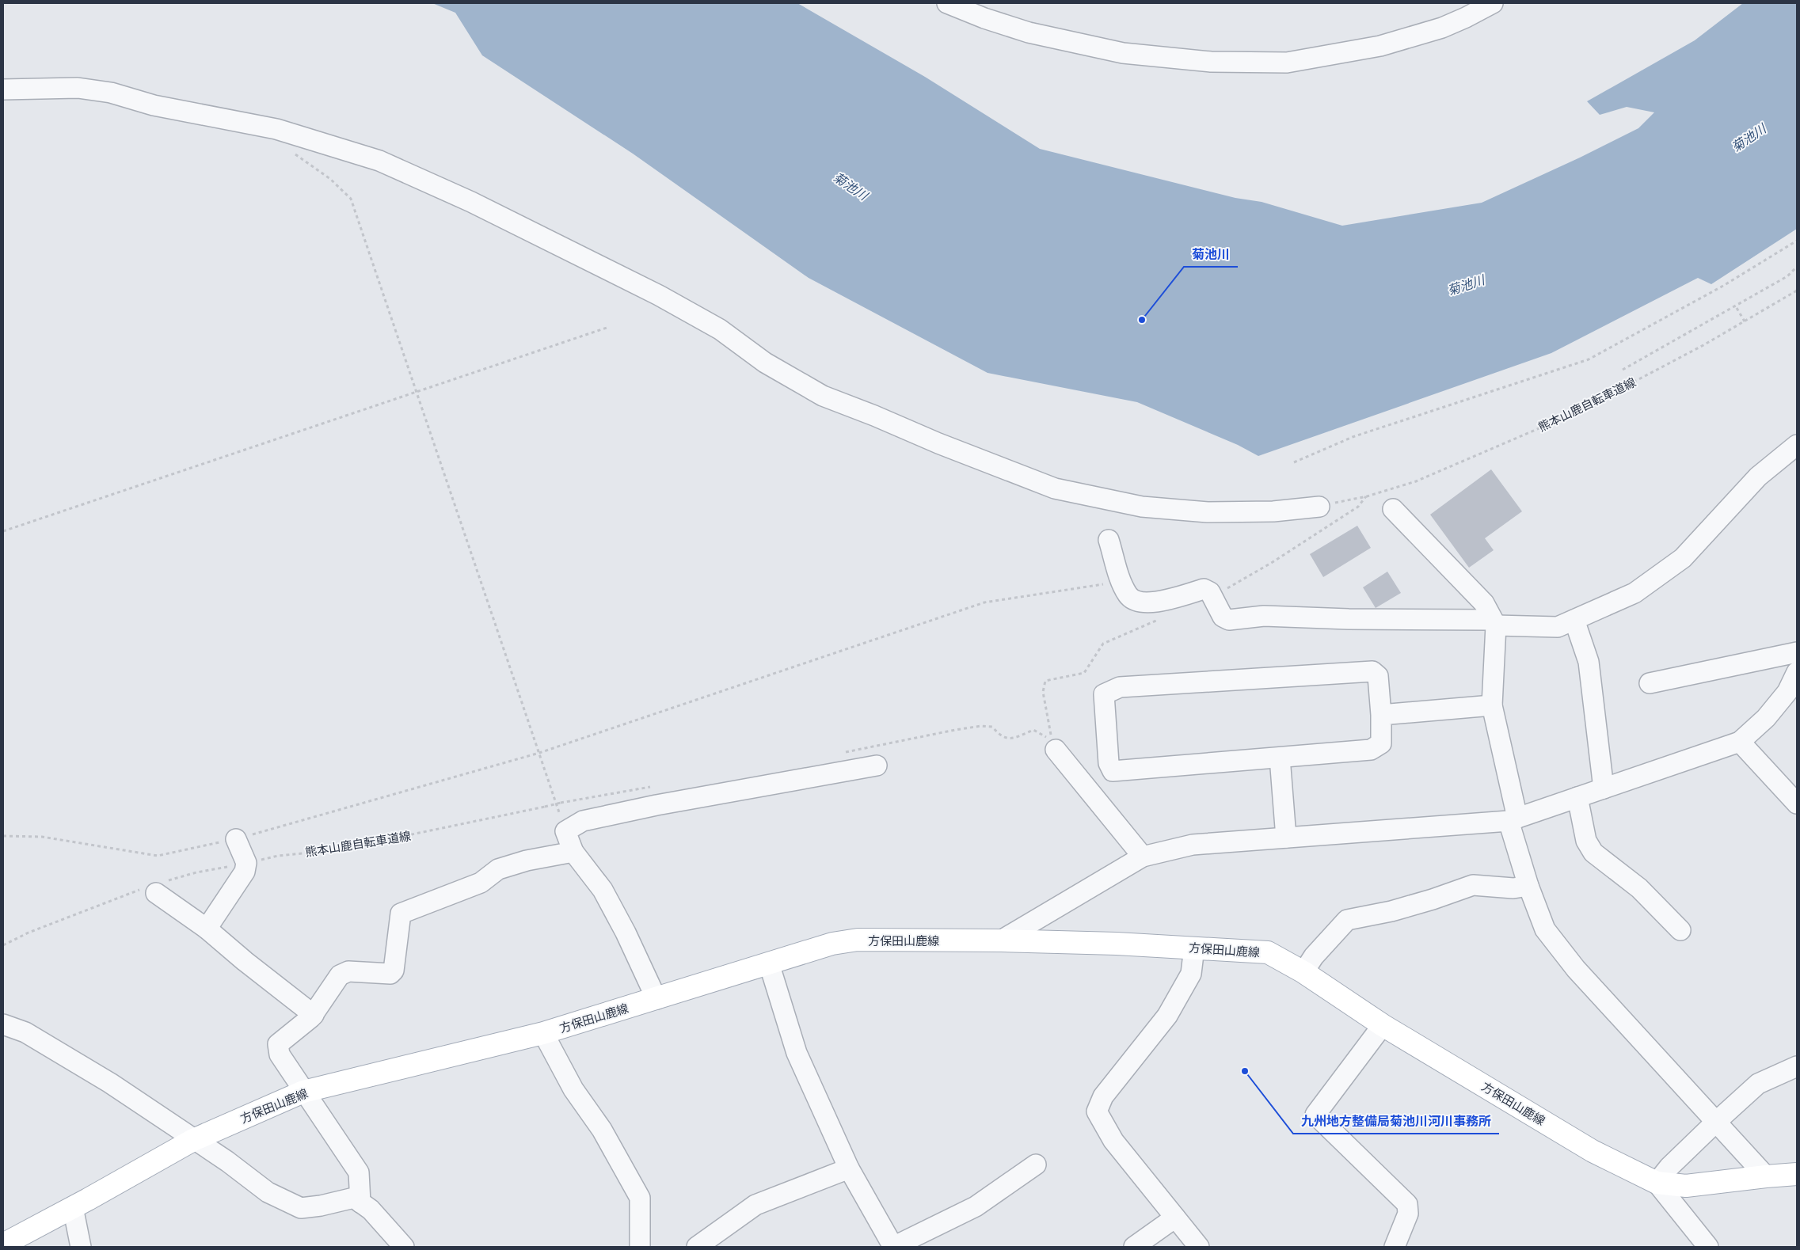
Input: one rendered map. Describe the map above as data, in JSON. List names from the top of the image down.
{
  "streets": {
    "main road": ["方保田山鹿線"],
    "path": ["熊本山鹿自転車道線"]
  },
  "water": ["菊池川"],
  "places": ["菊池川", "九州地方整備局菊池川河川事務所"]
}
